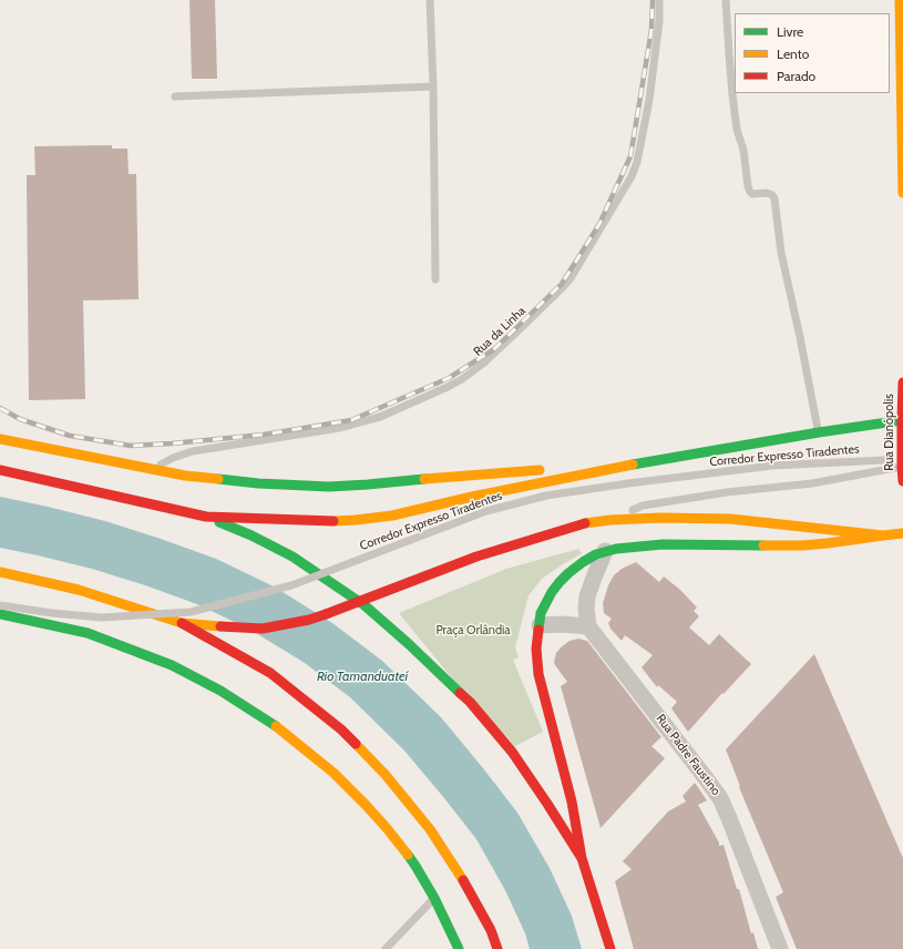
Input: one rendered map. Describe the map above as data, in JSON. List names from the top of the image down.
{
  "streets": {
    "main road": ["Rua Dianópolis"],
    "street": ["Rua Padre Faustino"],
    "lane": ["Rua da Linha", "Corredor Expresso Tiradentes"]
  },
  "crossings": [
    ["Rua Dianópolis", "Corredor Expresso Tiradentes"]
  ],
  "water": ["Rio Tamanduateí"],
  "parks": ["Praça Orlândia"],
  "legend": ["Livre", "Lento", "Parado"]
}
